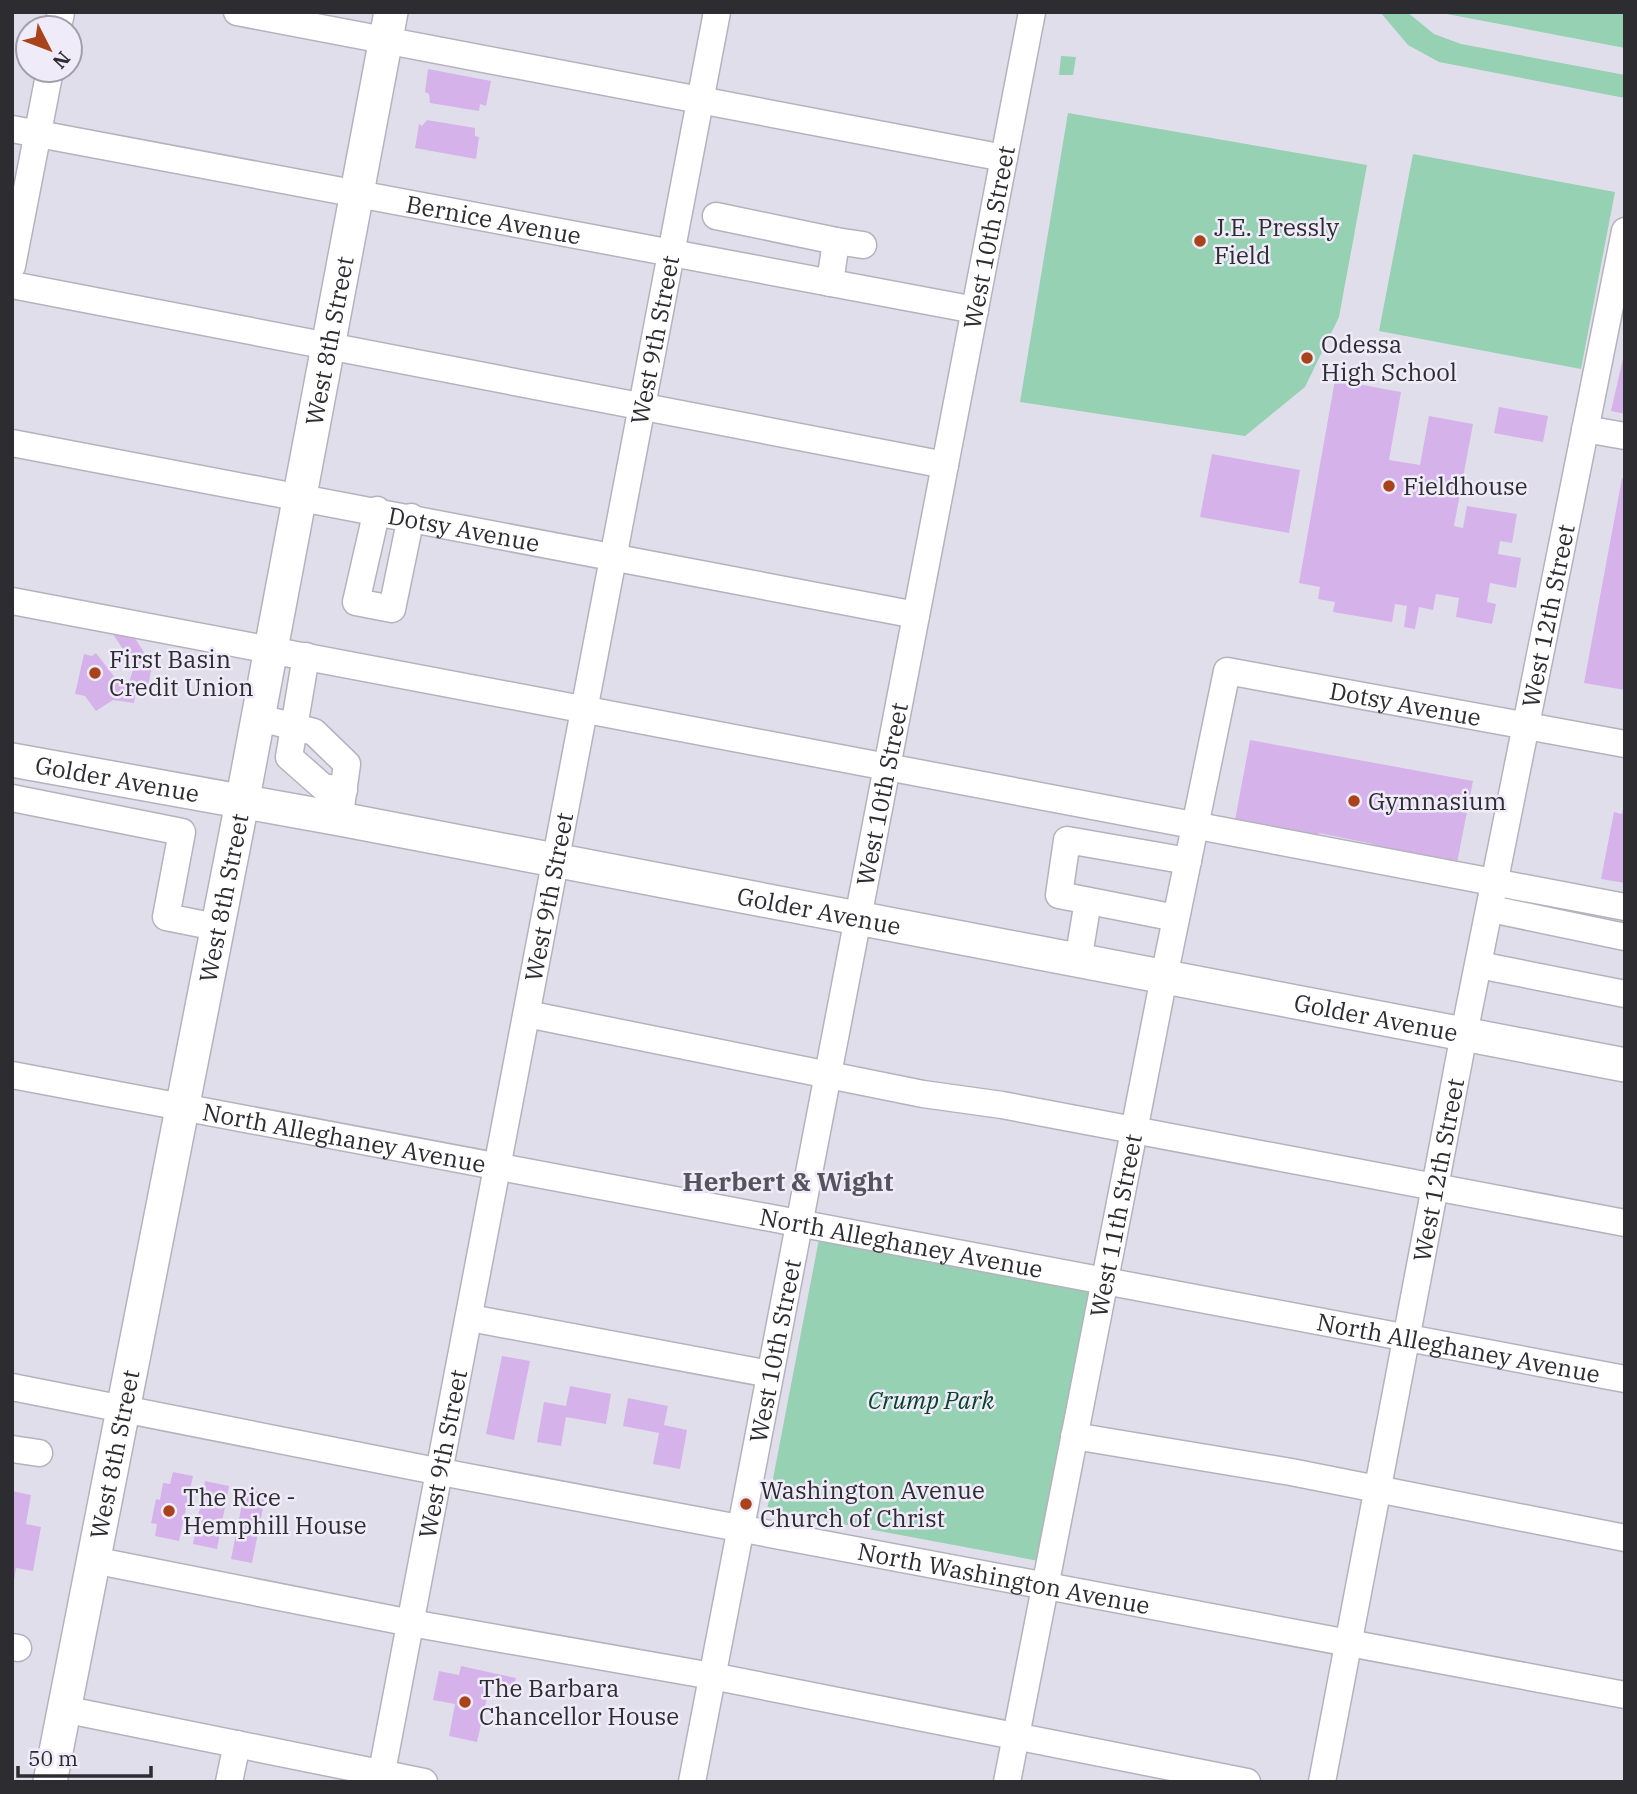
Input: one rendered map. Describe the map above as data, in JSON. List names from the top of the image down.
{
  "streets": {
    "main road": ["West 8th Street", "Golder Avenue"],
    "street": [
      "Bernice Avenue",
      "West 10th Street",
      "West 9th Street",
      "Dotsy Avenue",
      "West 12th Street",
      "North Alleghaney Avenue",
      "West 11th Street",
      "North Washington Avenue"
    ]
  },
  "crossings": [
    ["Bernice Avenue", "West 10th Street"],
    ["Bernice Avenue", "West 9th Street"],
    ["Bernice Avenue", "West 8th Street"],
    ["West 10th Street", "Dotsy Avenue"],
    ["West 10th Street", "Golder Avenue"],
    ["West 10th Street", "North Alleghaney Avenue"],
    ["West 10th Street", "North Washington Avenue"],
    ["West 9th Street", "Dotsy Avenue"],
    ["West 9th Street", "Golder Avenue"],
    ["West 9th Street", "North Alleghaney Avenue"],
    ["West 9th Street", "North Washington Avenue"],
    ["West 8th Street", "Dotsy Avenue"],
    ["West 8th Street", "Golder Avenue"],
    ["West 8th Street", "North Alleghaney Avenue"],
    ["West 8th Street", "North Washington Avenue"],
    ["Dotsy Avenue", "West 12th Street"],
    ["Dotsy Avenue", "West 11th Street"],
    ["West 12th Street", "Golder Avenue"],
    ["West 12th Street", "North Alleghaney Avenue"],
    ["West 12th Street", "North Washington Avenue"],
    ["Golder Avenue", "West 11th Street"],
    ["North Alleghaney Avenue", "West 11th Street"],
    ["West 11th Street", "North Washington Avenue"]
  ],
  "districts": ["Herbert & Wight"],
  "parks": ["Crump Park"],
  "places": [
    "J.E. Pressly Field",
    "Odessa High School",
    "Fieldhouse",
    "First Basin Credit Union",
    "Gymnasium",
    "Washington Avenue Church of Christ",
    "The Rice - Hemphill House",
    "The Barbara Chancellor House"
  ],
  "scale_bar": "50 m",
  "north": "bottom right"
}
